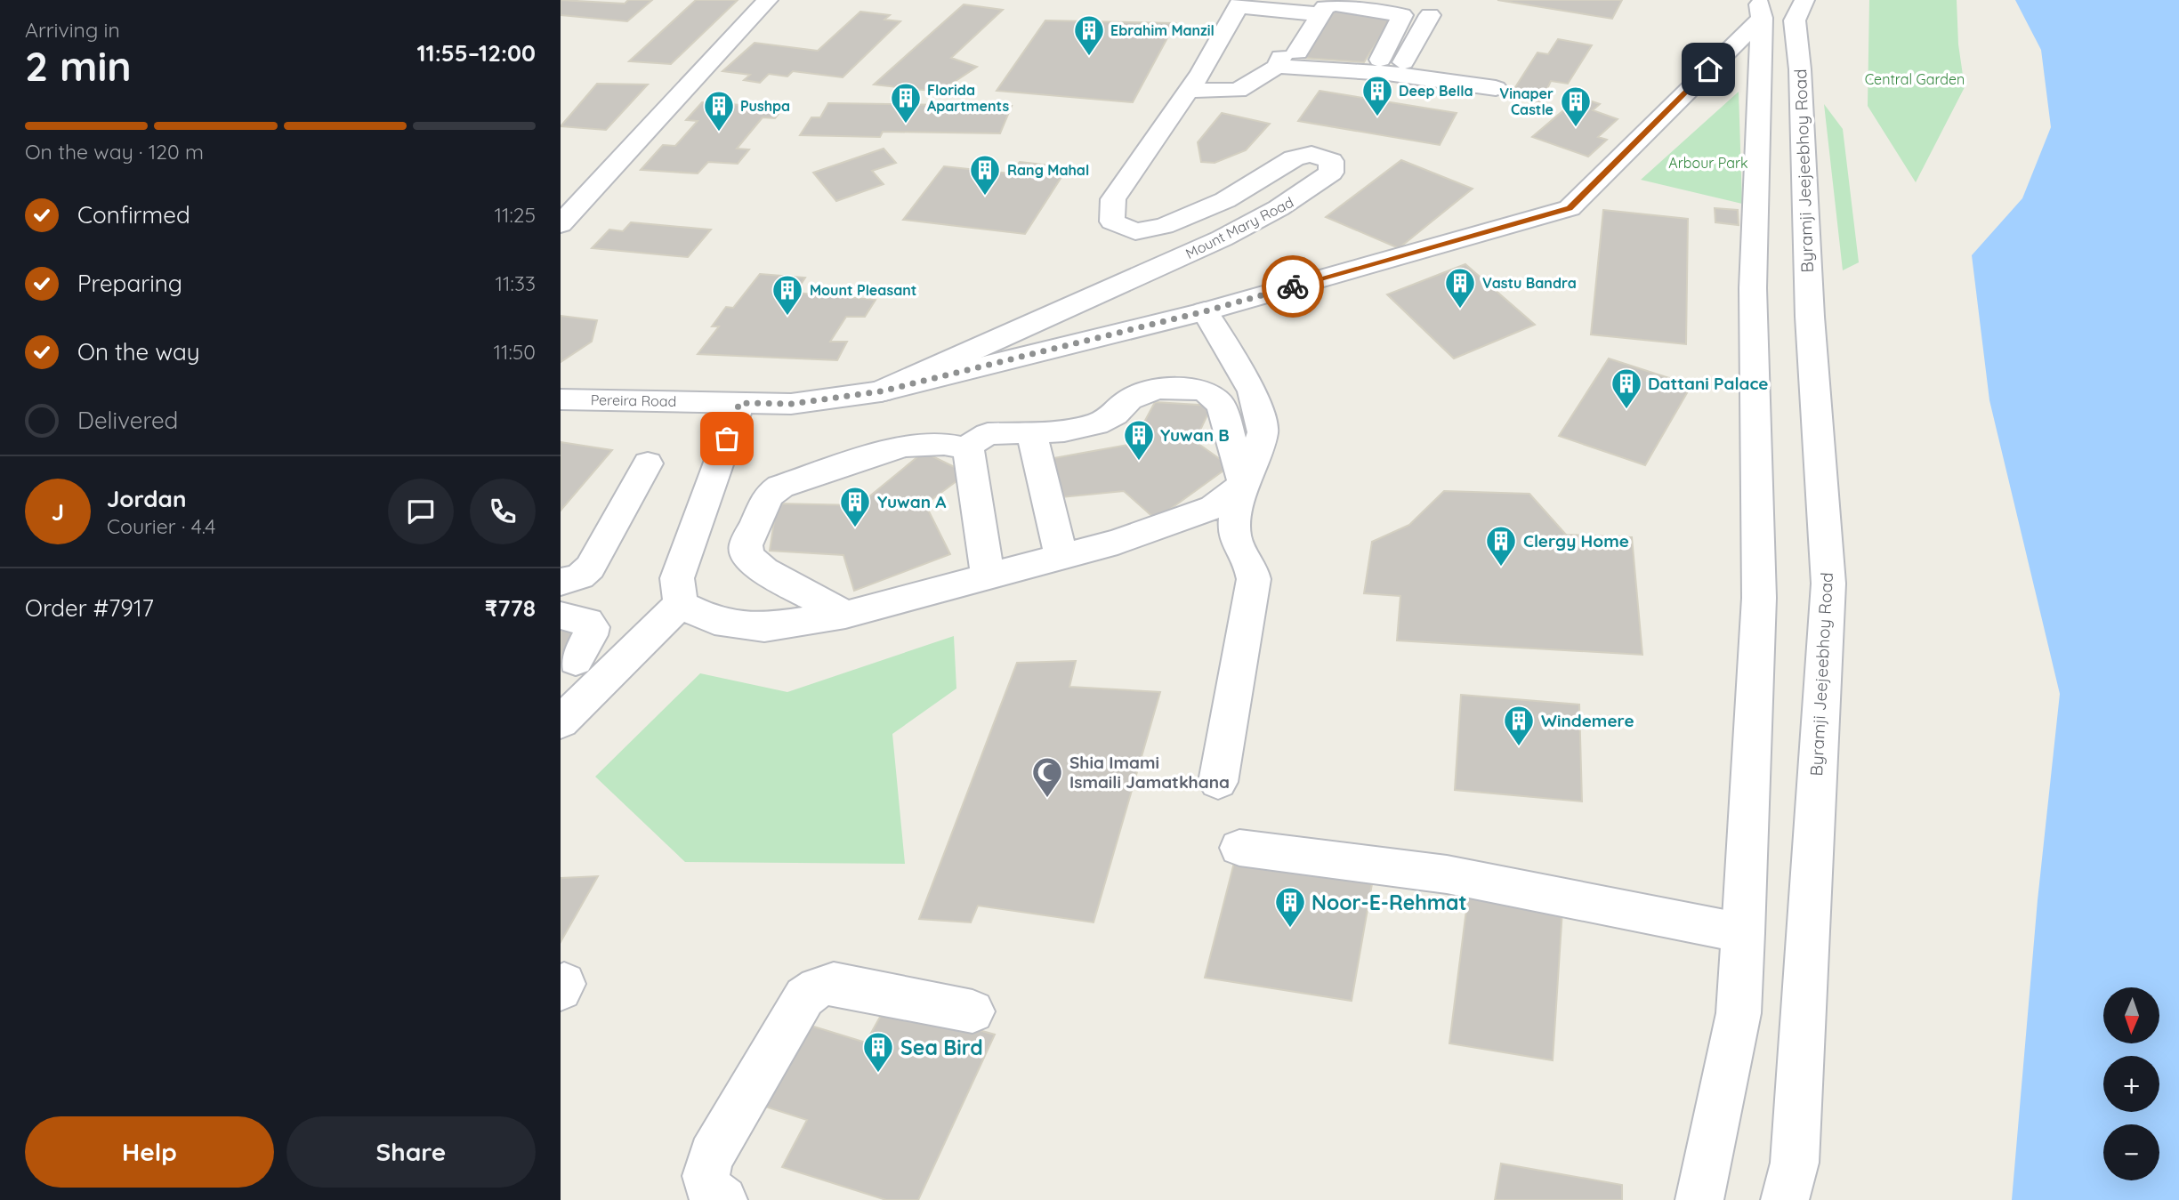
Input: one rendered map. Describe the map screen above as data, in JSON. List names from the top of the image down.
{
  "streets": {
    "street": ["Byramji Jeejeebhoy Road", "Mount Mary Road", "Pereira Road"]
  },
  "crossings": [
    ["Byramji Jeejeebhoy Road", "Pereira Road"],
    ["Mount Mary Road", "Pereira Road"]
  ],
  "parks": ["Central Garden", "Arbour Park"],
  "places": {
    "building": [
      "Ebrahim Manzil",
      "Deep Bella",
      "Florida Apartments",
      "Vinaper Castle",
      "Pushpa",
      "Rang Mahal",
      "Vastu Bandra",
      "Mount Pleasant",
      "Dattani Palace",
      "Yuwan B",
      "Yuwan A",
      "Clergy Home",
      "Windemere",
      "Noor-E-Rehmat",
      "Sea Bird"
    ],
    "mosque": ["Shia Imami Ismaili Jamatkhana"]
  },
  "north": "bottom",
  "page": {
    "heading": ["2 min", "Arriving in", "11:55–12:00"],
    "panel": [
      "Jordan",
      "Courier · 4.4",
      "Order #7917",
      "₹778"
    ],
    "bar": "On the way · 120 m",
    "list": [
      ["Confirmed", "11:25"],
      ["Preparing", "11:33"],
      ["On the way", "11:50"],
      "Delivered"
    ],
    "round": "J",
    "map_buttons": ["+", "−"],
    "buttons": ["Help", "Share"]
  }
}
